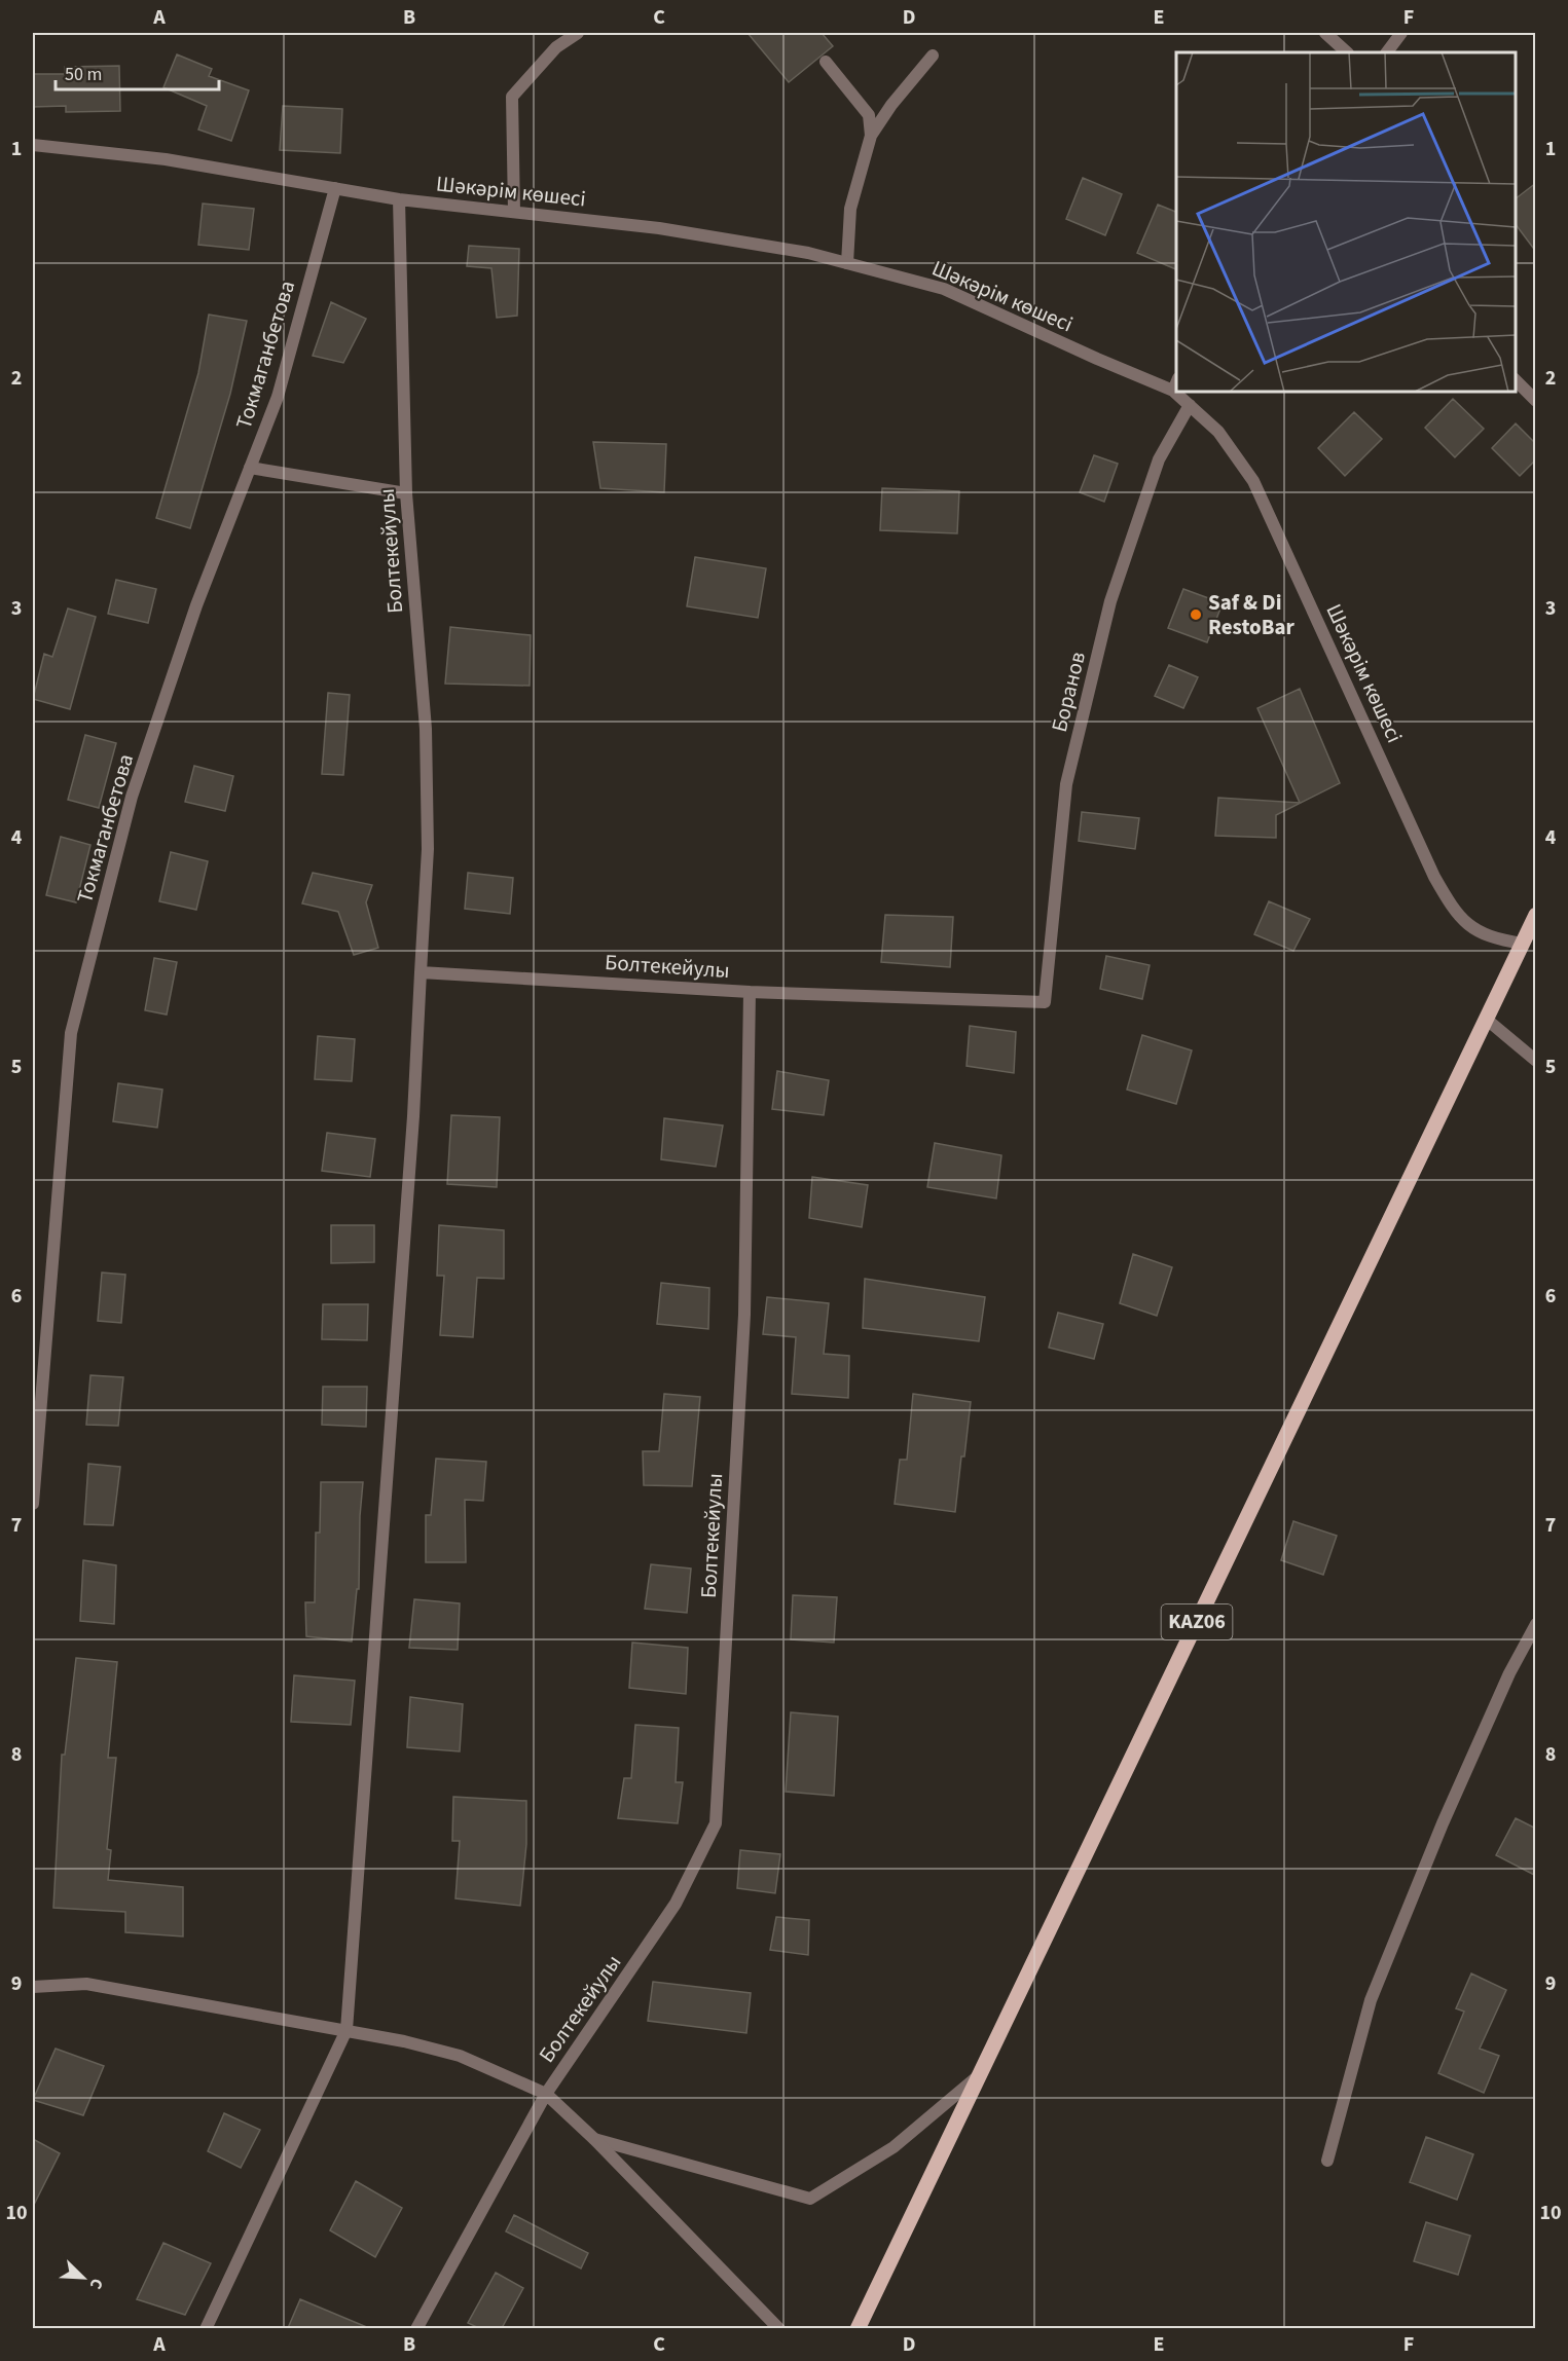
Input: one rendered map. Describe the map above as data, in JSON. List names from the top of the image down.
{
  "streets": {
    "main road": ["KАZ06"],
    "street": [
      "Шәкәрім көшесі",
      "Токмаганбетова",
      "Болтекейулы",
      "Боранов"
    ]
  },
  "crossings": [
    ["Шәкәрім көшесі", "Токмаганбетова"],
    ["Шәкәрім көшесі", "Болтекейулы"],
    ["Шәкәрім көшесі", "Боранов"],
    ["Шәкәрім көшесі", "KАZ06"],
    ["Болтекейулы", "Боранов"]
  ],
  "places": ["Saf & Di RestoBar"],
  "scale_bar": "50 m",
  "north": "bottom right",
  "grid": {
    "columns": [
      "A",
      "B",
      "C",
      "D",
      "E",
      "F"
    ],
    "rows": [
      "1",
      "2",
      "3",
      "4",
      "5",
      "6",
      "7",
      "8",
      "9",
      "10"
    ]
  }
}
